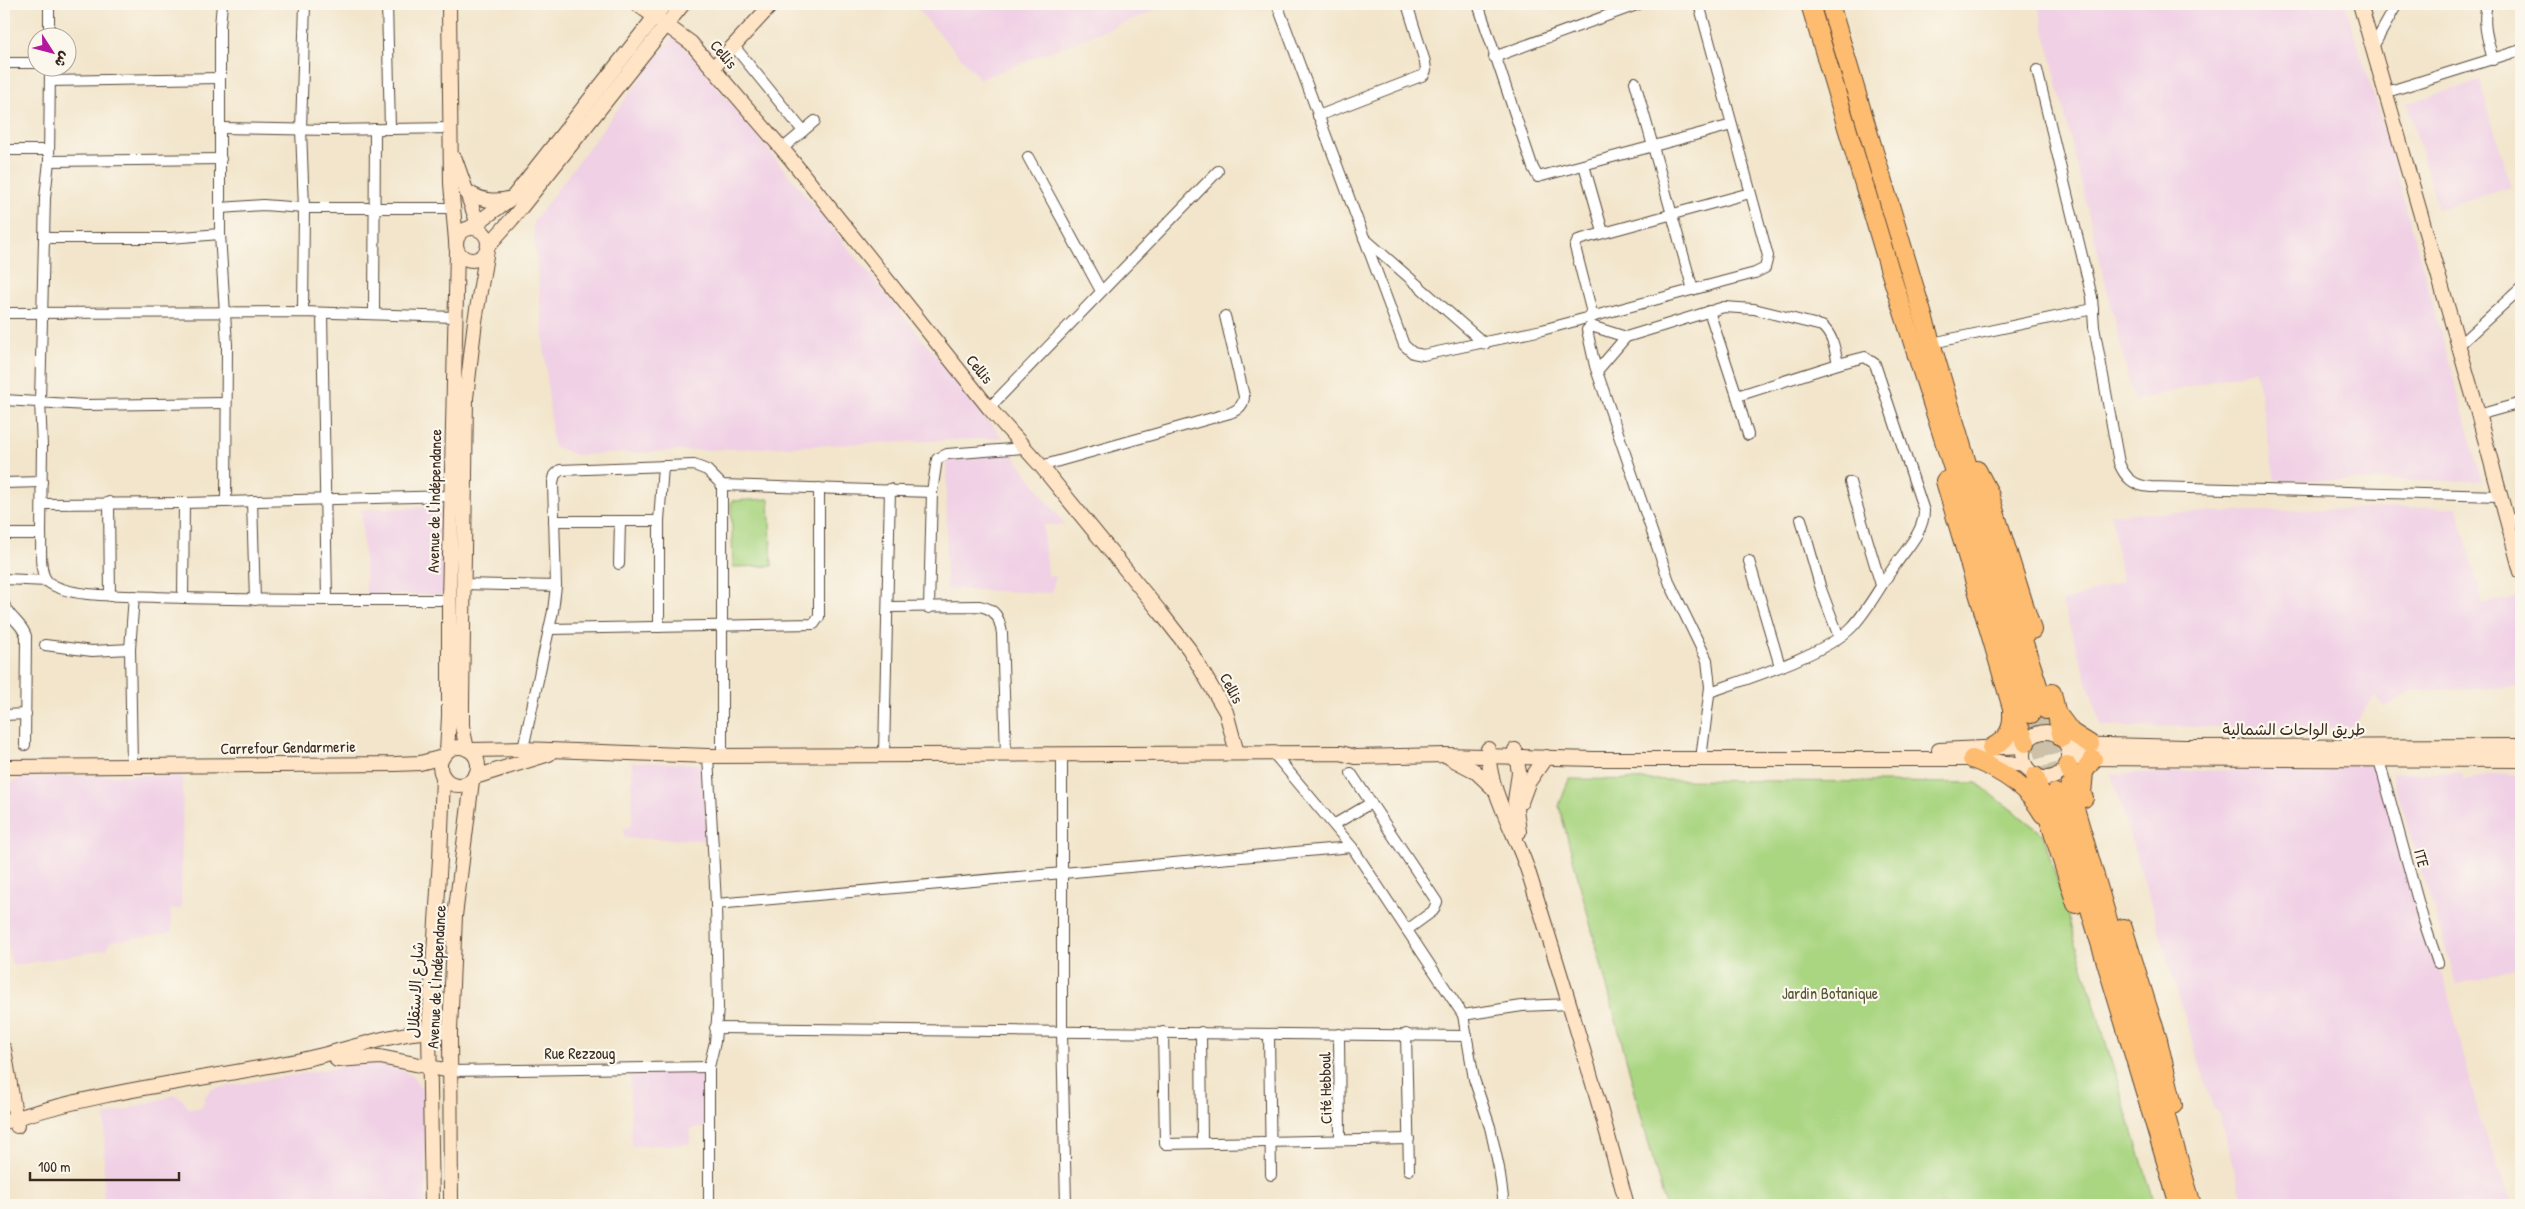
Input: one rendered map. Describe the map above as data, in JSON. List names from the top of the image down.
{
  "streets": {
    "main road": [
      "Cellis",
      "Avenue de l'Indépendance",
      "طريق الواحات الشمالية",
      "Carrefour Gendarmerie",
      "شارع الاستقلال"
    ],
    "street": ["ITE", "Rue Rezzoug", "Cité Hebboul"]
  },
  "crossings": [
    ["Avenue de l'Indépendance", "Carrefour Gendarmerie"],
    ["Avenue de l'Indépendance", "شارع الاستقلال"],
    ["Avenue de l'Indépendance", "Rue Rezzoug"],
    ["طريق الواحات الشمالية", "ITE"],
    ["Carrefour Gendarmerie", "شارع الاستقلال"]
  ],
  "parks": ["Jardin Botanique"],
  "scale_bar": "100 m",
  "north": "bottom right"
}
